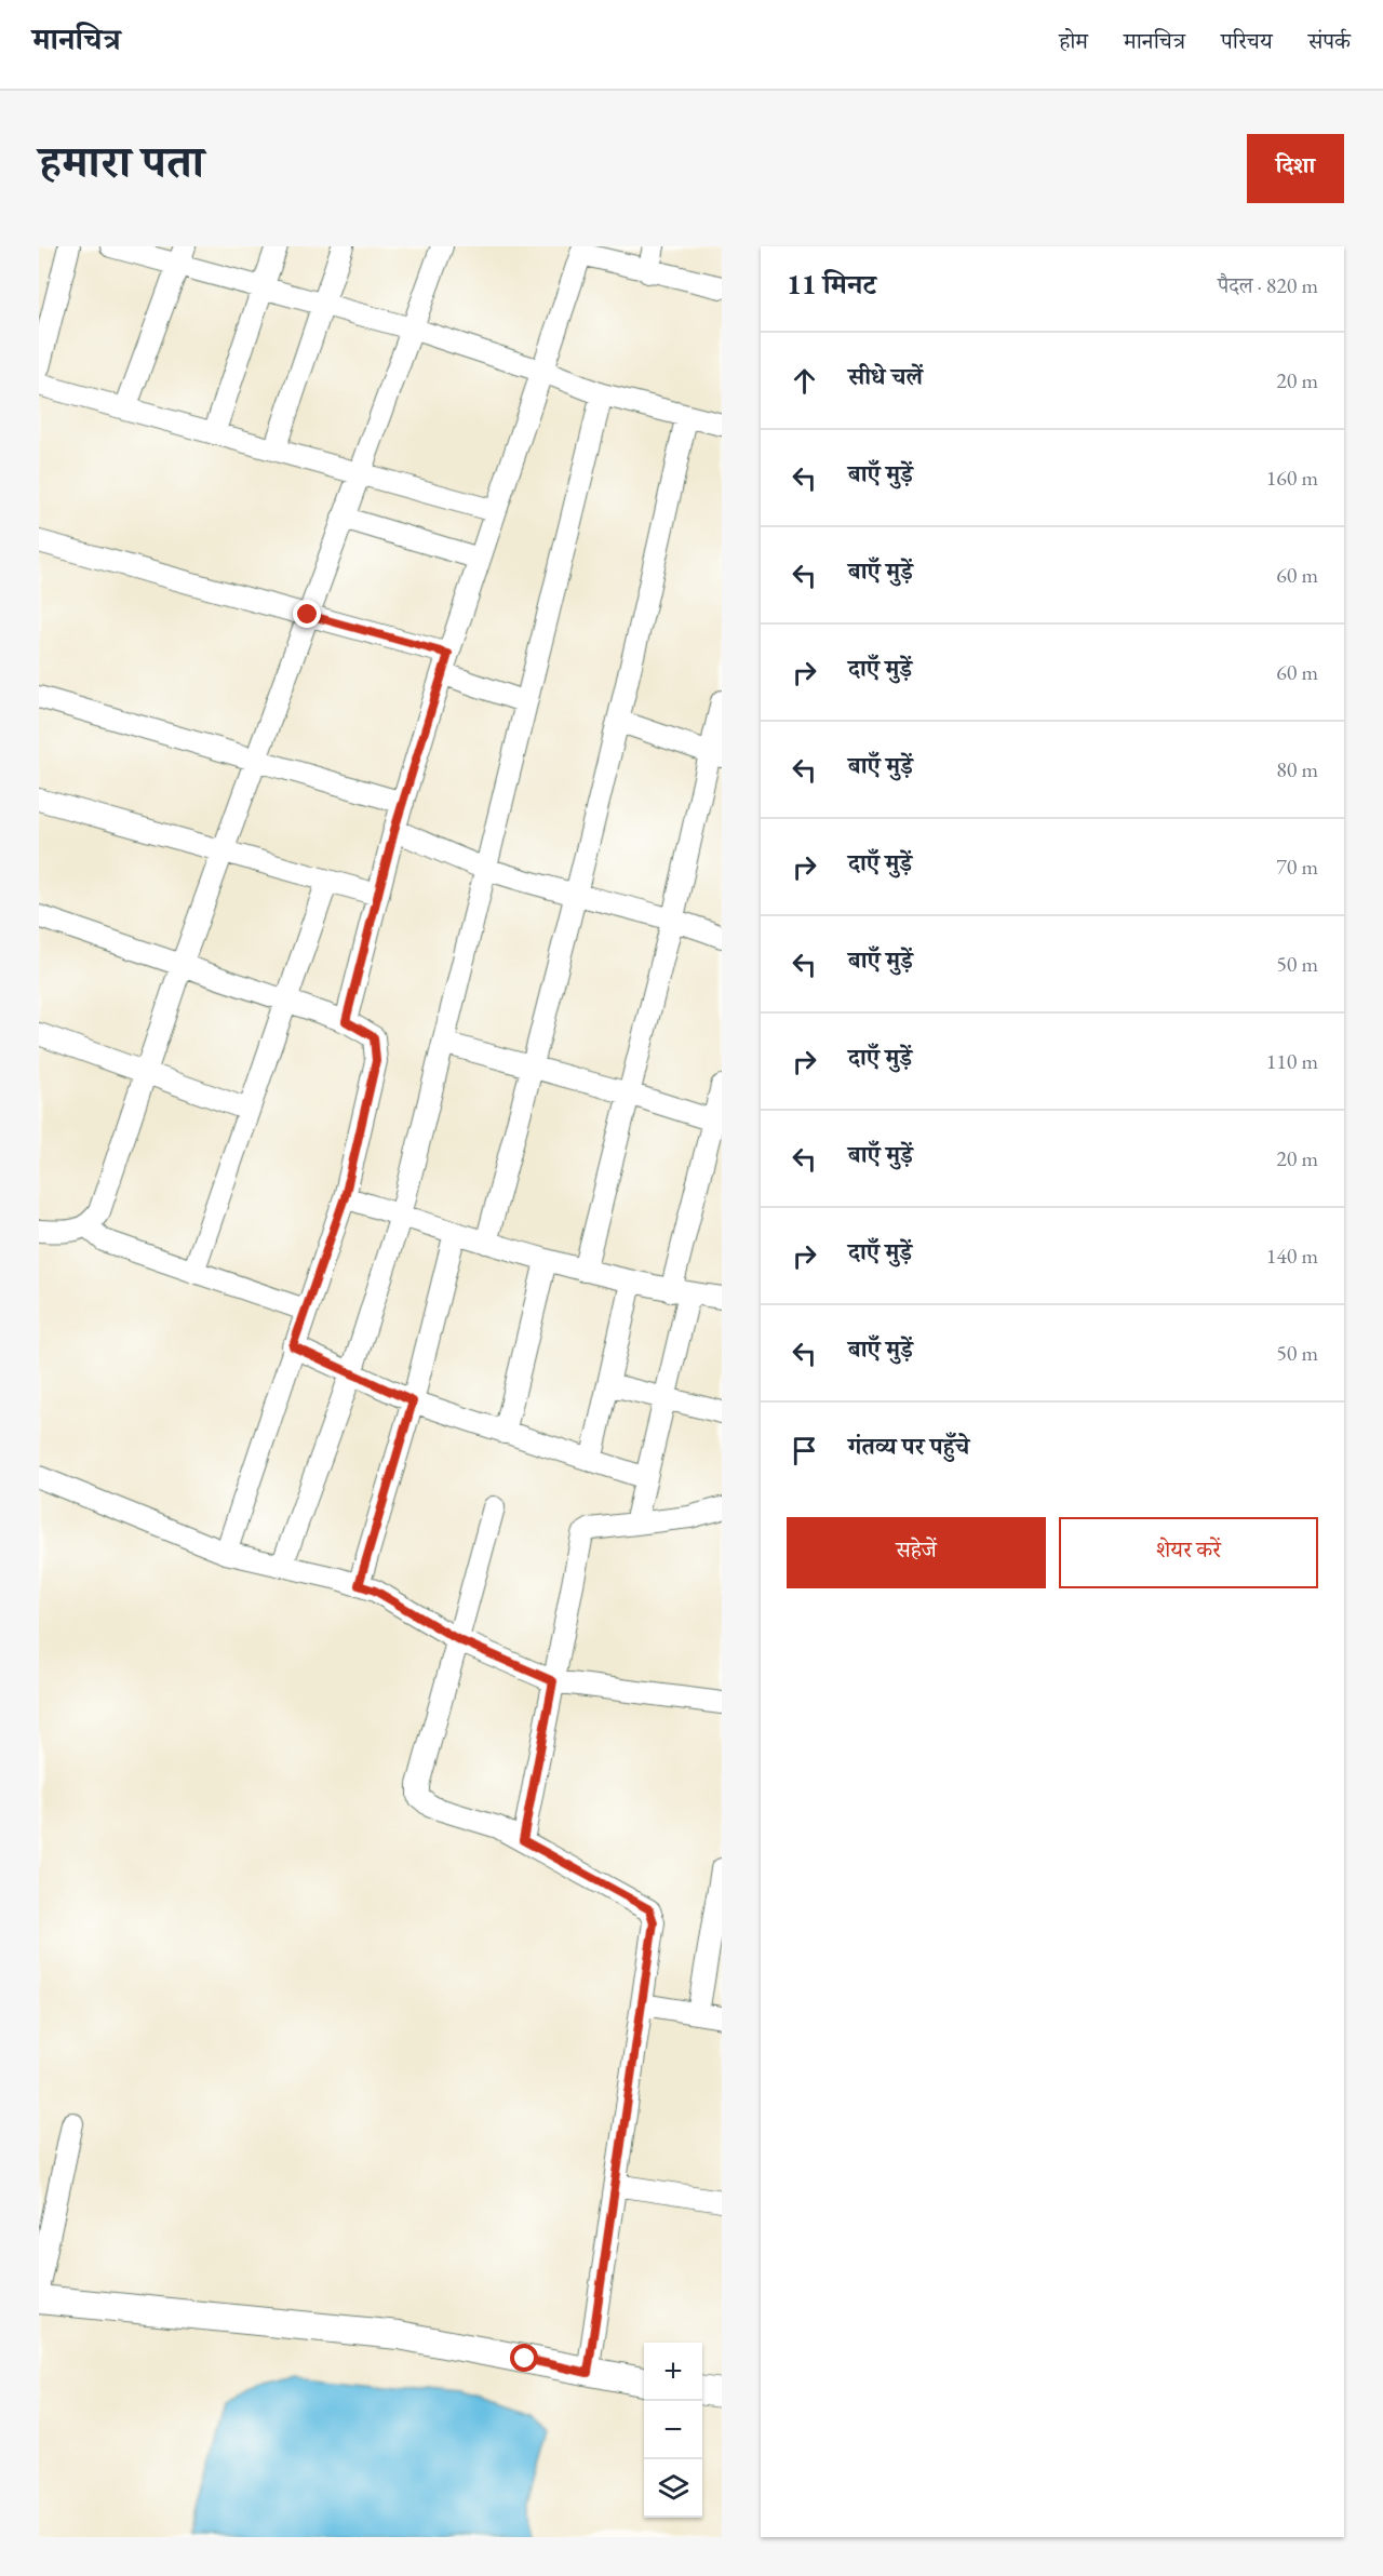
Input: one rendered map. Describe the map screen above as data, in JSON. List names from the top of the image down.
{
  "page": {
    "header": "मानचित्र",
    "nav": [
      "होम",
      "मानचित्र",
      "परिचय",
      "संपर्क"
    ],
    "title": "हमारा पता",
    "buttons": [
      "दिशा",
      ["सहेजें", "शेयर करें"]
    ],
    "heading": ["11 मिनट", "पैदल · 820 m"],
    "list": [
      ["सीधे चलें", "20 m"],
      ["बाएँ मुड़ें", "160 m"],
      ["बाएँ मुड़ें", "60 m"],
      ["दाएँ मुड़ें", "60 m"],
      ["बाएँ मुड़ें", "80 m"],
      ["दाएँ मुड़ें", "70 m"],
      ["बाएँ मुड़ें", "50 m"],
      ["दाएँ मुड़ें", "110 m"],
      ["बाएँ मुड़ें", "20 m"],
      ["दाएँ मुड़ें", "140 m"],
      ["बाएँ मुड़ें", "50 m"],
      "गंतव्य पर पहुँचे"
    ],
    "map_buttons": ["+", "−"]
  }
}
